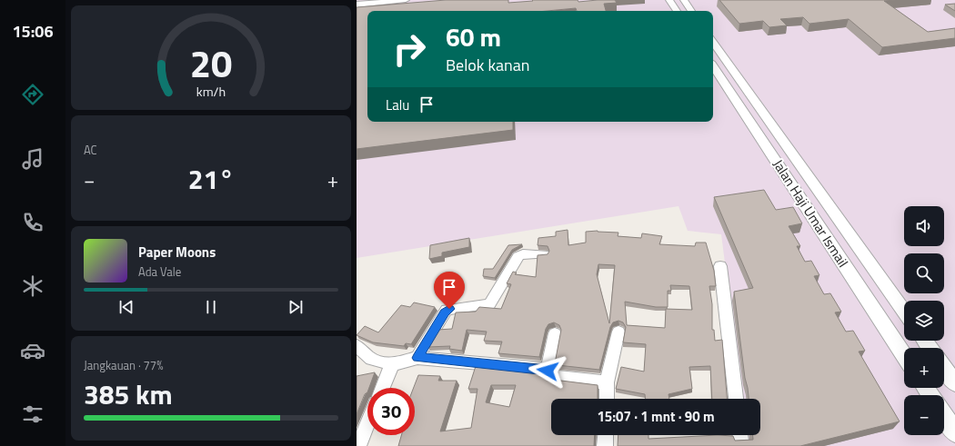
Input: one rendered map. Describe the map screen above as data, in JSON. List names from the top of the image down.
{
  "streets": {
    "street": ["Jalan Haji Umar Ismail"]
  },
  "page": {
    "tabs": "15:06",
    "turn": ["60 m", "Belok kanan"],
    "then": "Lalu",
    "tile": [
      "AC",
      ["Jangkauan · 77%", "385 km"]
    ],
    "heat": ["−", "21°", "+"],
    "map_buttons": ["+", "−"],
    "song": ["Paper Moons", "Ada Vale"],
    "limit": "30",
    "trip": "15:07 · 1 mnt · 90 m",
    "gauge": ["20", "km/h"]
  }
}
